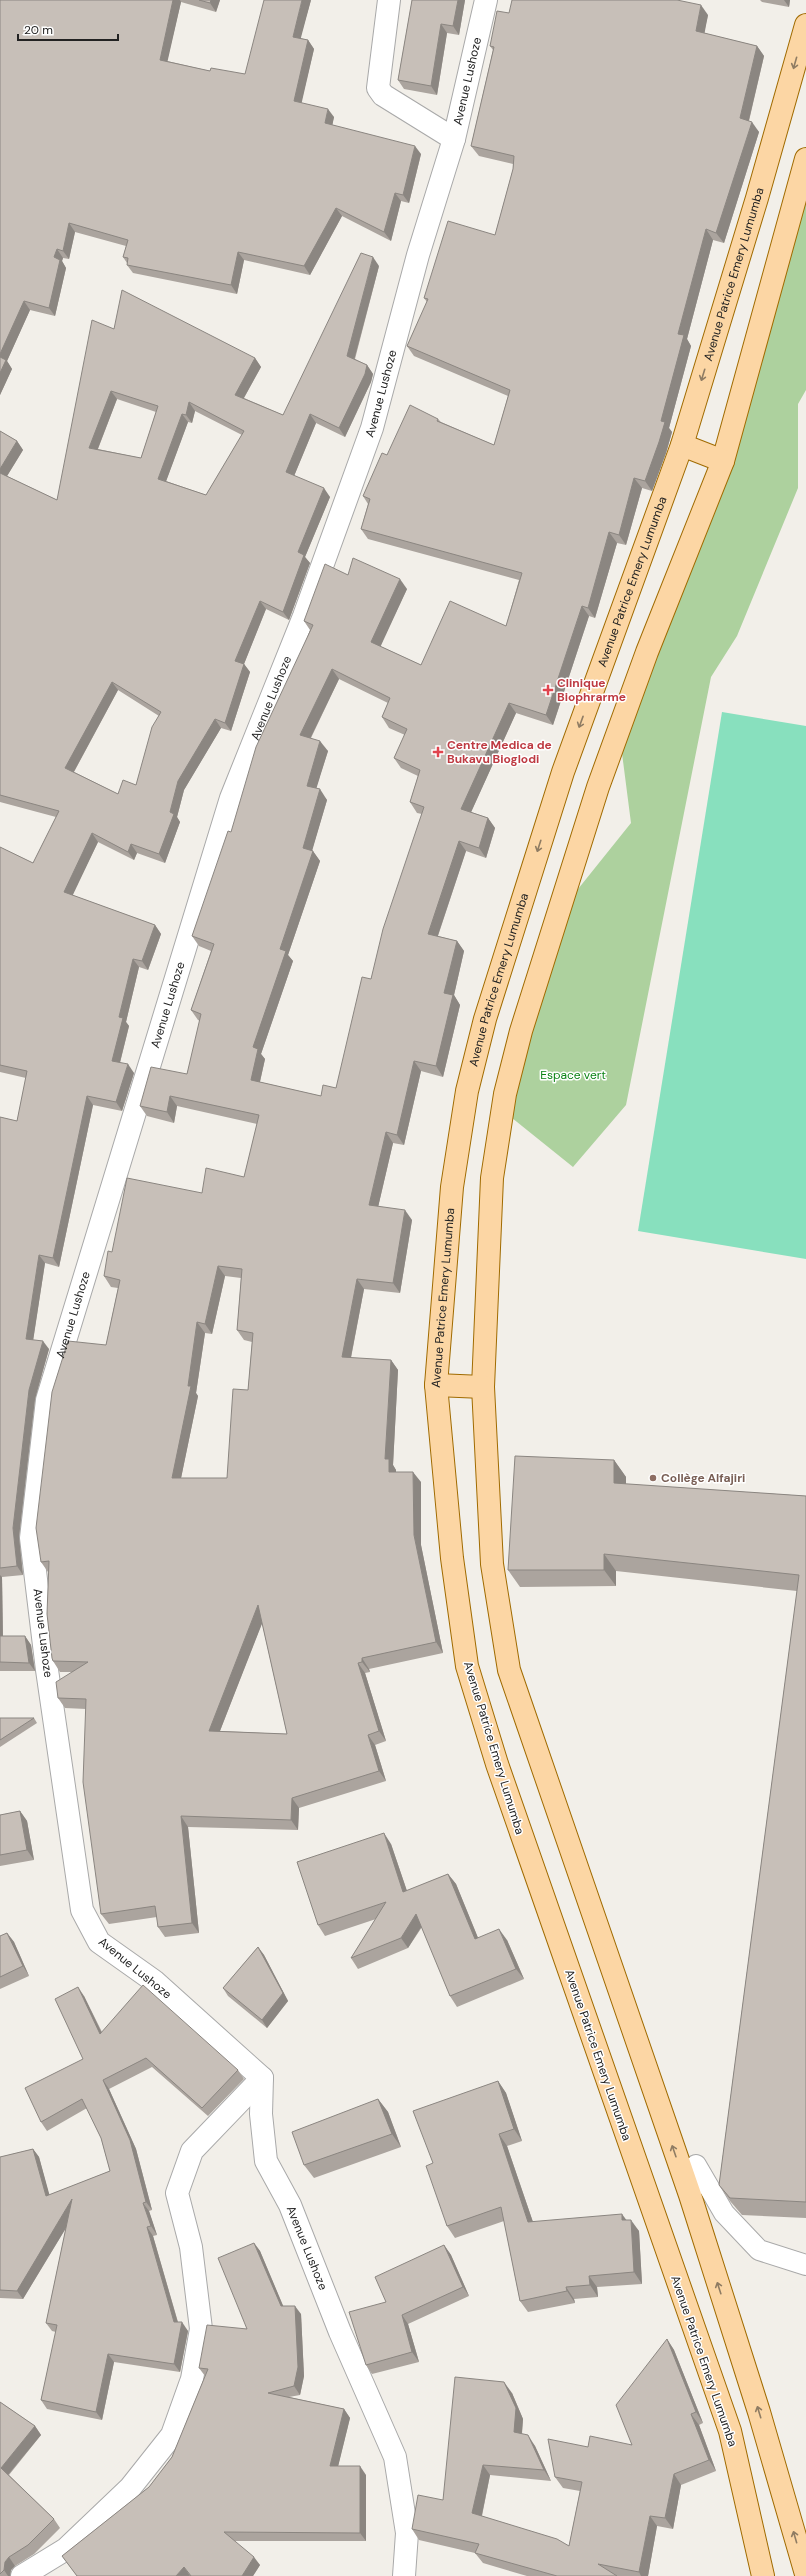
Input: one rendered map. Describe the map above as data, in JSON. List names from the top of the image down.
{
  "streets": {
    "main road": ["Avenue Patrice Emery Lumumba"],
    "street": ["Avenue Lushoze"]
  },
  "parks": ["Espace vert"],
  "places": {
    "health": ["Clinique Biophrarme", "Centre Medica de Bukavu Bioglodi"],
    "other": ["Collège Alfajiri"]
  },
  "scale_bar": "20 m"
}
